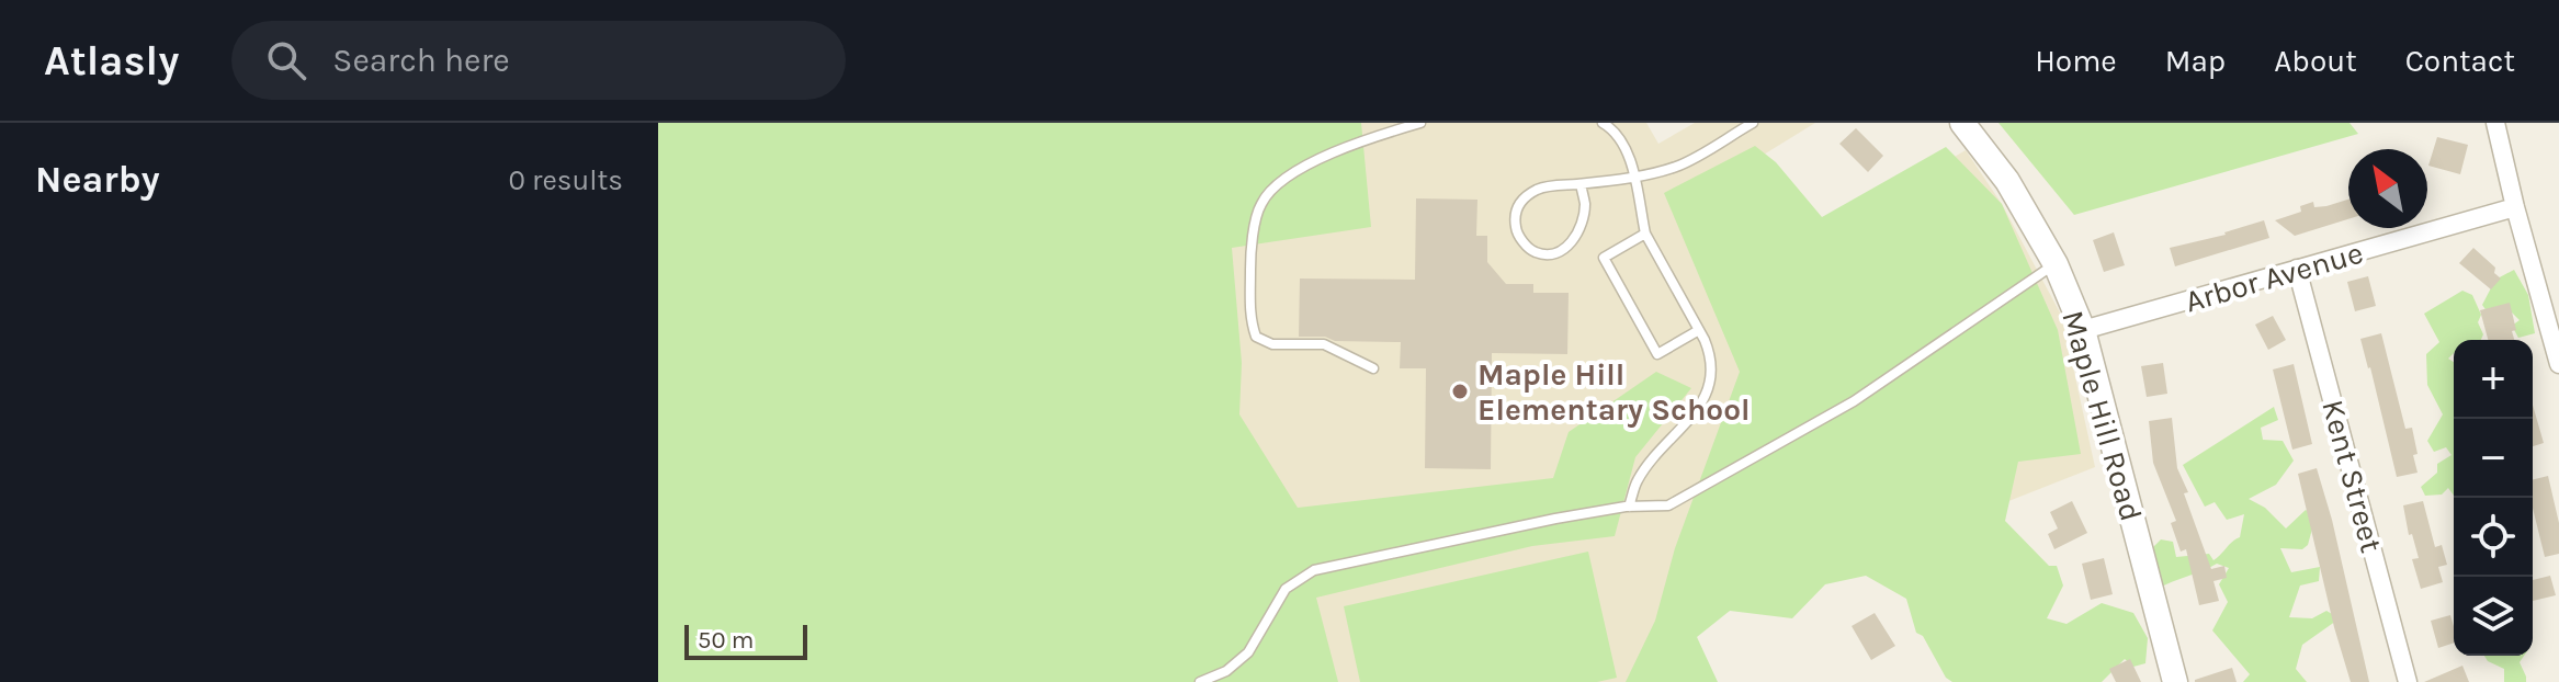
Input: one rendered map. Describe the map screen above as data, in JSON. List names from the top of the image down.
{
  "streets": {
    "street": ["Arbor Avenue", "Maple Hill Road", "Kent Street"]
  },
  "crossings": [
    ["Arbor Avenue", "Maple Hill Road"],
    ["Arbor Avenue", "Kent Street"]
  ],
  "places": ["Maple Hill Elementary School"],
  "scale_bar": "50 m",
  "north": "top left",
  "page": {
    "header": "Atlasly",
    "search": "Search here",
    "nav": [
      "Home",
      "Map",
      "About",
      "Contact"
    ],
    "heading": ["Nearby", "0 results"],
    "map_buttons": ["+", "−"],
    "scale": "50 m"
  }
}
